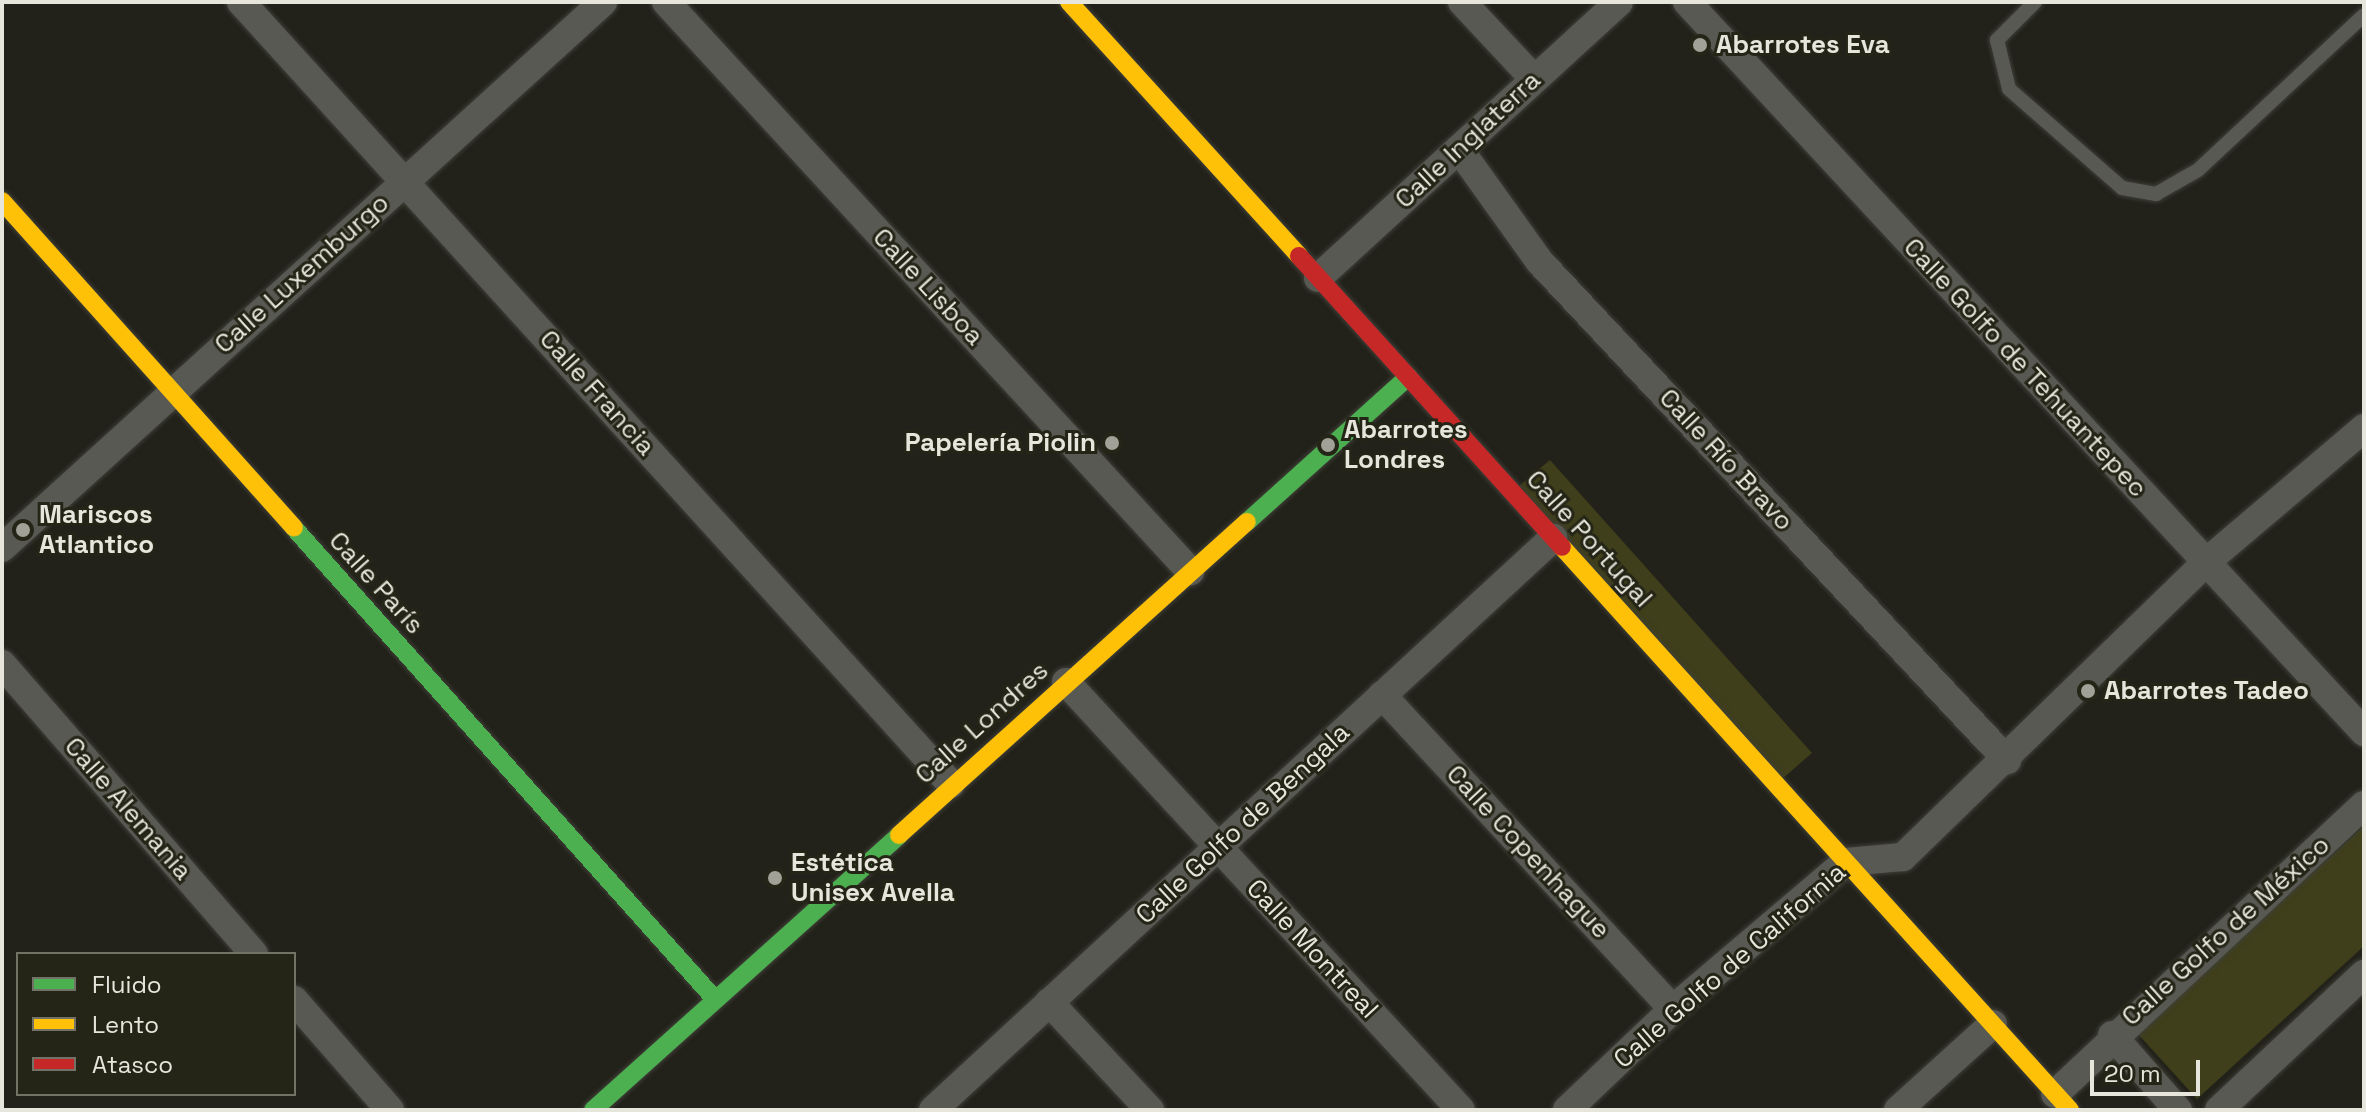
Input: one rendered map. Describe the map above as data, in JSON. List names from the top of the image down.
{
  "streets": {
    "street": [
      "Calle Inglaterra",
      "Calle Luxemburgo",
      "Calle Lisboa",
      "Calle Golfo de Tehuantepec",
      "Calle Francia",
      "Calle Río Bravo",
      "Calle Portugal",
      "Calle París",
      "Calle Londres",
      "Calle Alemania",
      "Calle Golfo de Bengala",
      "Calle Copenhague",
      "Calle Golfo de México",
      "Calle Montreal",
      "Calle Golfo de California"
    ]
  },
  "crossings": [
    ["Calle Inglaterra", "Calle Río Bravo"],
    ["Calle Inglaterra", "Calle Portugal"],
    ["Calle Luxemburgo", "Calle Francia"],
    ["Calle Luxemburgo", "Calle París"],
    ["Calle Lisboa", "Calle Londres"],
    ["Calle Golfo de Tehuantepec", "Calle Golfo de California"],
    ["Calle Francia", "Calle Londres"],
    ["Calle Río Bravo", "Calle Golfo de California"],
    ["Calle Portugal", "Calle Londres"],
    ["Calle Portugal", "Calle Golfo de Bengala"],
    ["Calle Portugal", "Calle Golfo de México"],
    ["Calle Portugal", "Calle Golfo de California"],
    ["Calle París", "Calle Londres"],
    ["Calle Londres", "Calle Montreal"],
    ["Calle Golfo de Bengala", "Calle Copenhague"],
    ["Calle Golfo de Bengala", "Calle Montreal"],
    ["Calle Copenhague", "Calle Golfo de California"]
  ],
  "places": [
    "Abarrotes Eva",
    "Papelería Piolin",
    "Abarrotes Londres",
    "Mariscos Atlantico",
    "Abarrotes Tadeo",
    "Estética Unisex Avella"
  ],
  "legend": ["Fluido", "Lento", "Atasco"],
  "scale_bar": "20 m"
}
